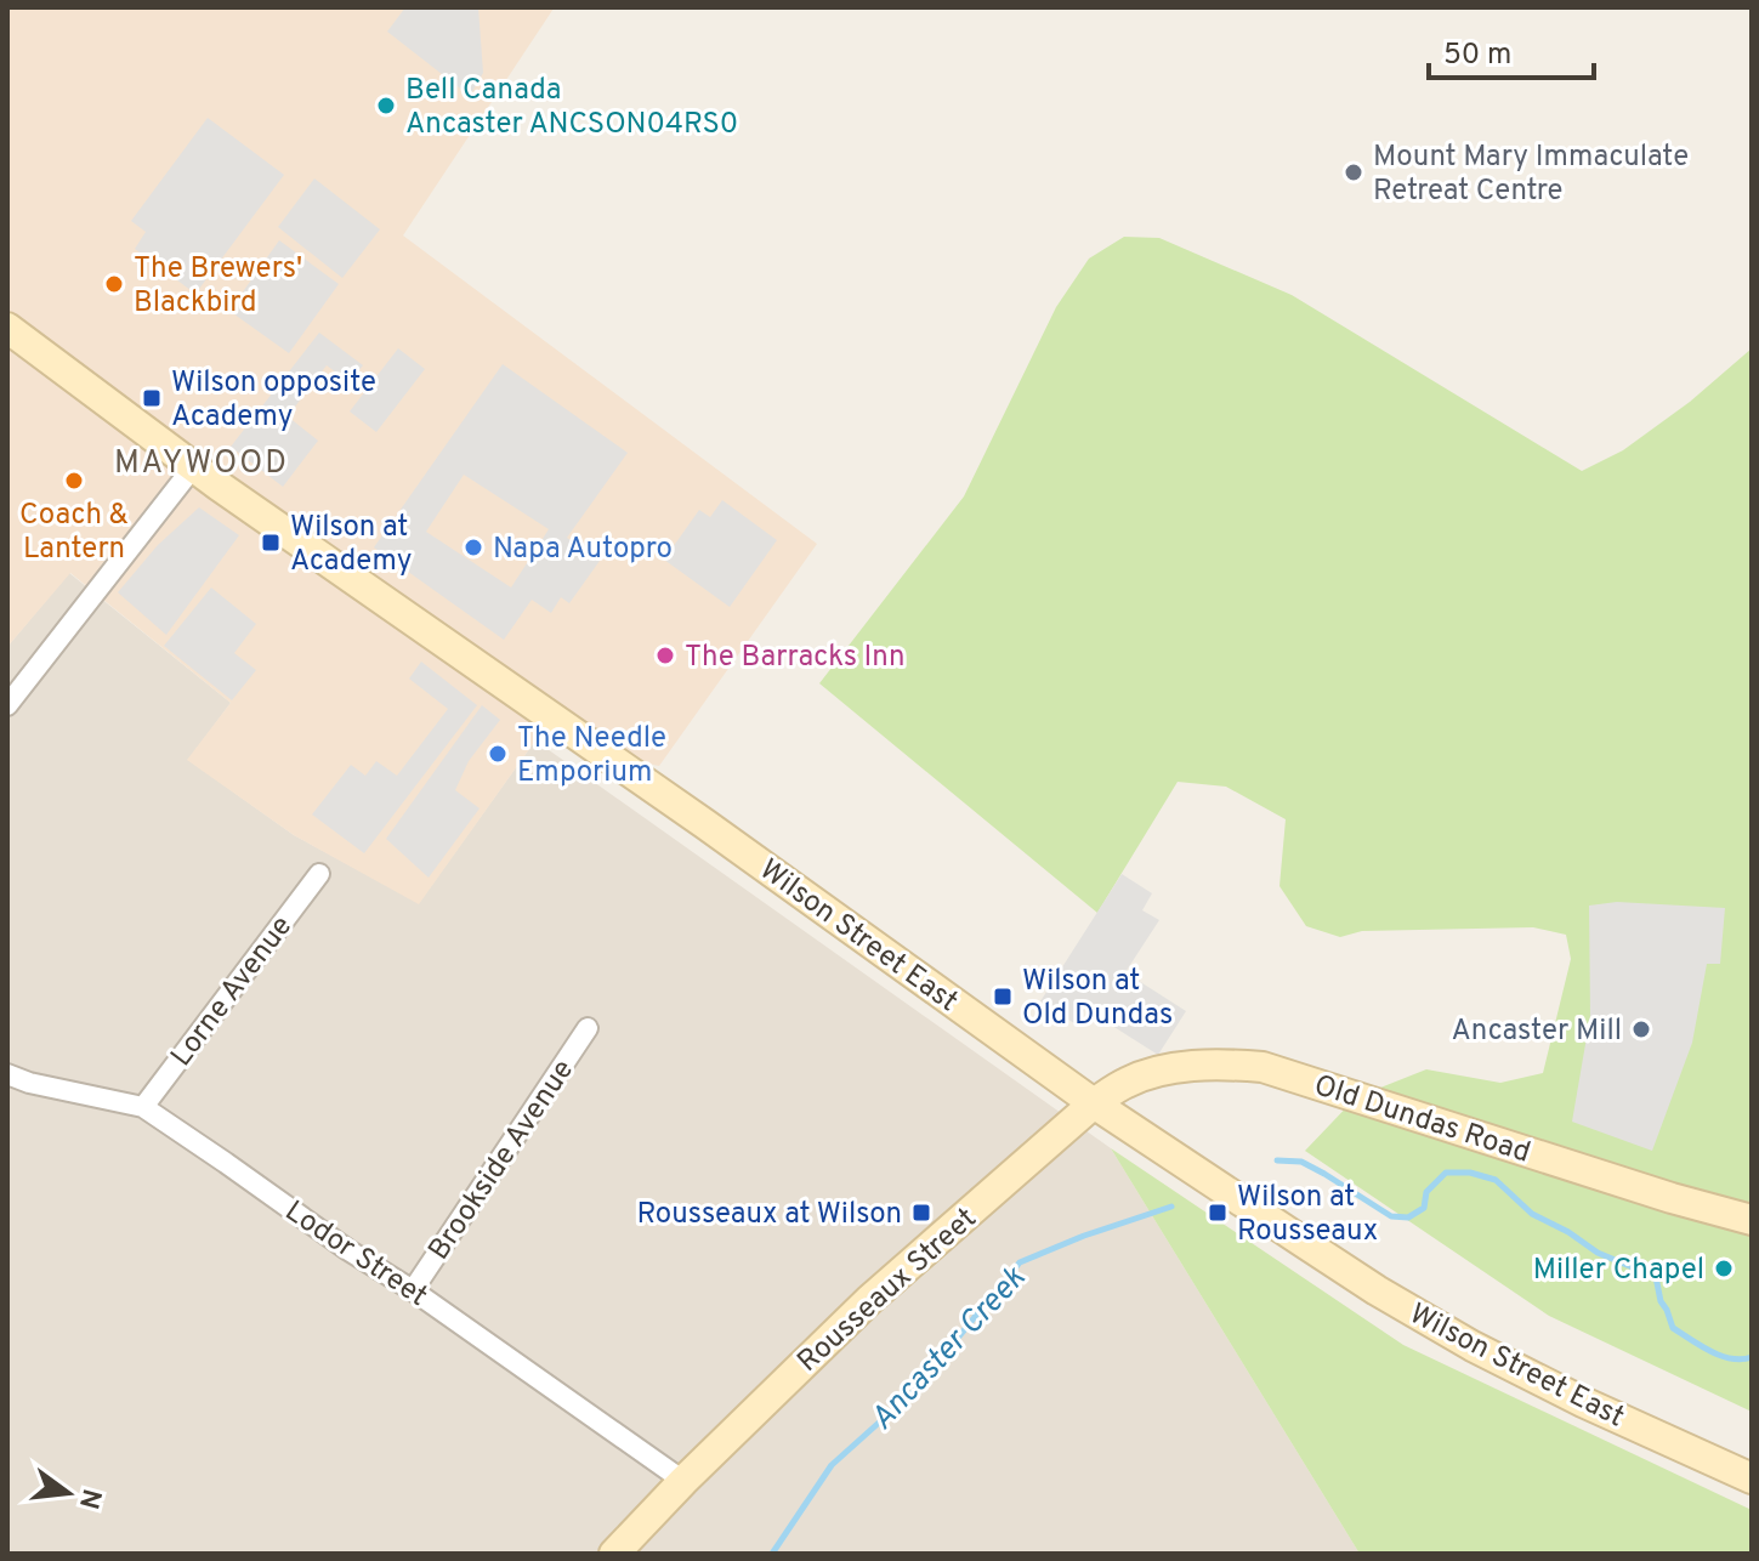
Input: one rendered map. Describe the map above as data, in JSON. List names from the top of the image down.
{
  "streets": {
    "main road": ["Wilson Street East", "Old Dundas Road", "Rousseaux Street"],
    "street": ["Lorne Avenue", "Brookside Avenue", "Lodor Street"]
  },
  "crossings": [
    ["Wilson Street East", "Old Dundas Road"],
    ["Wilson Street East", "Rousseaux Street"],
    ["Lorne Avenue", "Lodor Street"],
    ["Old Dundas Road", "Rousseaux Street"],
    ["Brookside Avenue", "Lodor Street"],
    ["Lodor Street", "Rousseaux Street"]
  ],
  "districts": ["MAYWOOD"],
  "water": ["Ancaster Creek"],
  "places": {
    "other": [
      "Bell Canada Ancaster ANCSON04RS0",
      "Mount Mary Immaculate Retreat Centre",
      "The Brewers' Blackbird",
      "Coach & Lantern",
      "Napa Autopro",
      "The Barracks Inn",
      "The Needle Emporium",
      "Ancaster Mill",
      "Miller Chapel"
    ],
    "transit": [
      "Wilson opposite Academy",
      "Wilson at Academy",
      "Wilson at Old Dundas",
      "Rousseaux at Wilson",
      "Wilson at Rousseaux"
    ]
  },
  "scale_bar": "50 m",
  "north": "right"
}
